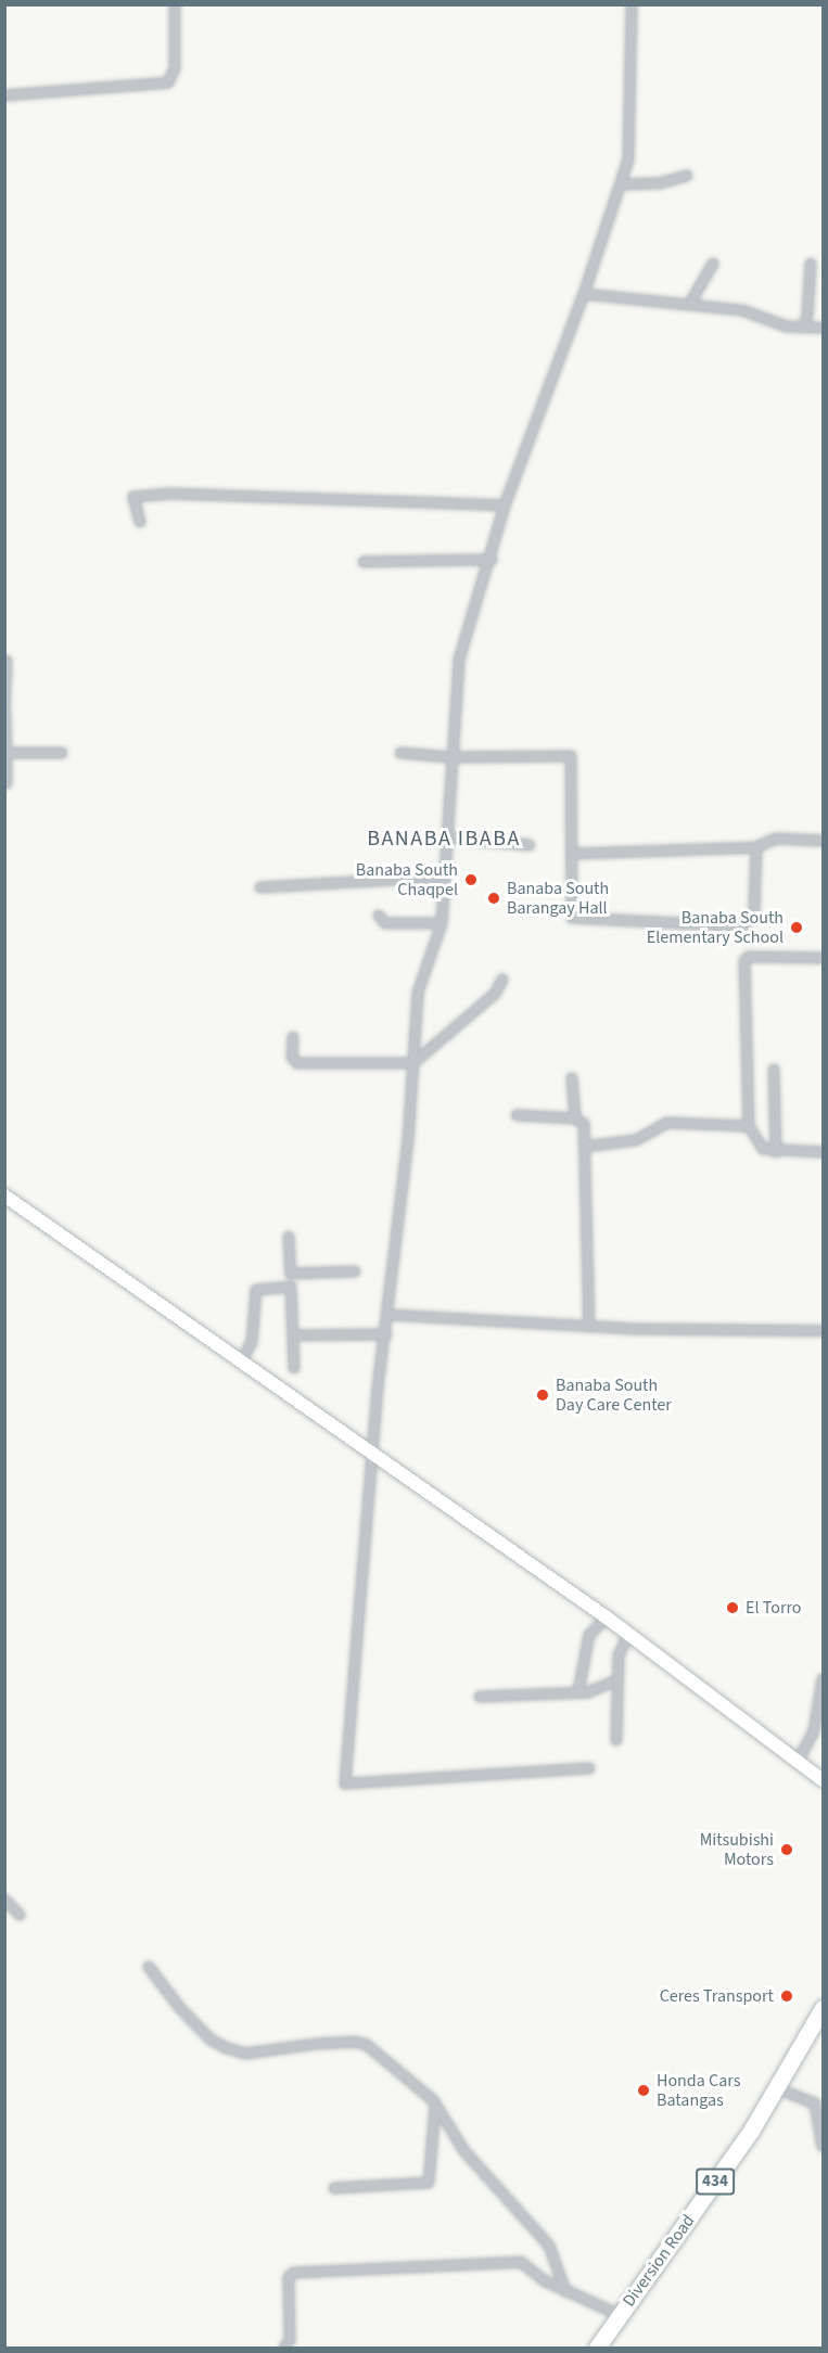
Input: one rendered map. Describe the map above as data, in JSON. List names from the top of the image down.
{
  "streets": {
    "highway": ["434", "Diversion Road"]
  },
  "districts": ["BANABA IBABA"],
  "places": [
    "Banaba South Chaqpel",
    "Banaba South Barangay Hall",
    "Banaba South Elementary School",
    "Banaba South Day Care Center",
    "El Torro",
    "Mitsubishi Motors",
    "Ceres Transport",
    "Honda Cars Batangas"
  ]
}
